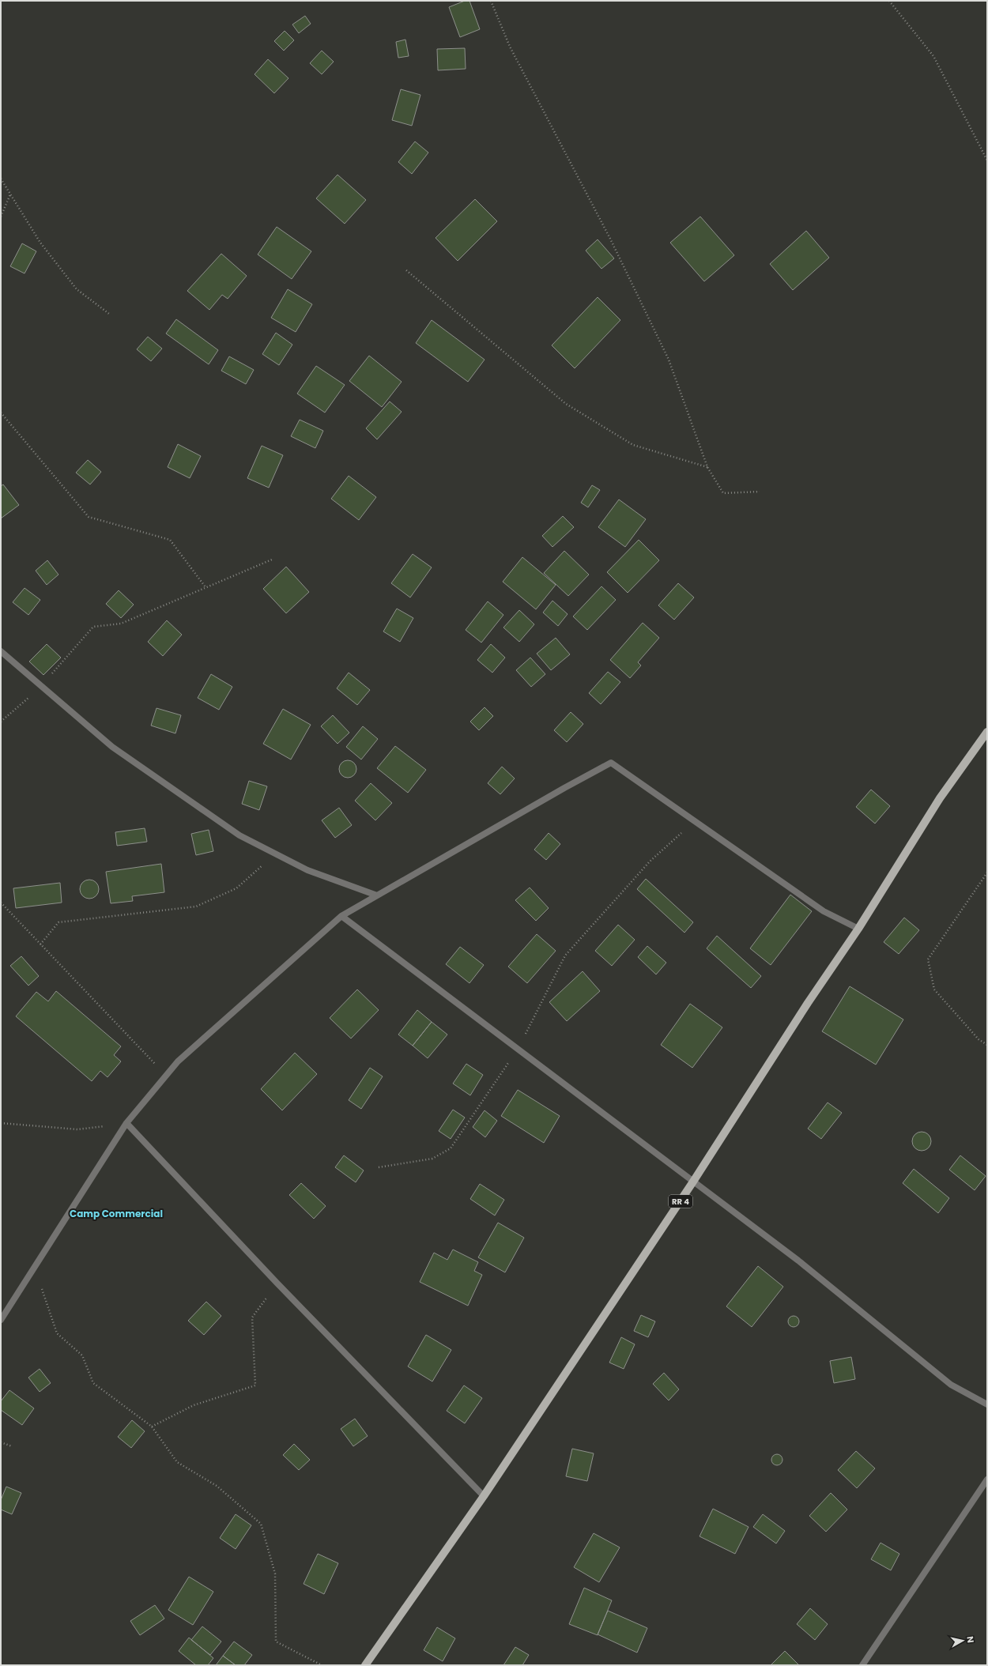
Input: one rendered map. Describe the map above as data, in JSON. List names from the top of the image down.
{
  "streets": {
    "main road": ["RR 4"]
  },
  "districts": ["Camp Commercial"],
  "north": "right"
}
